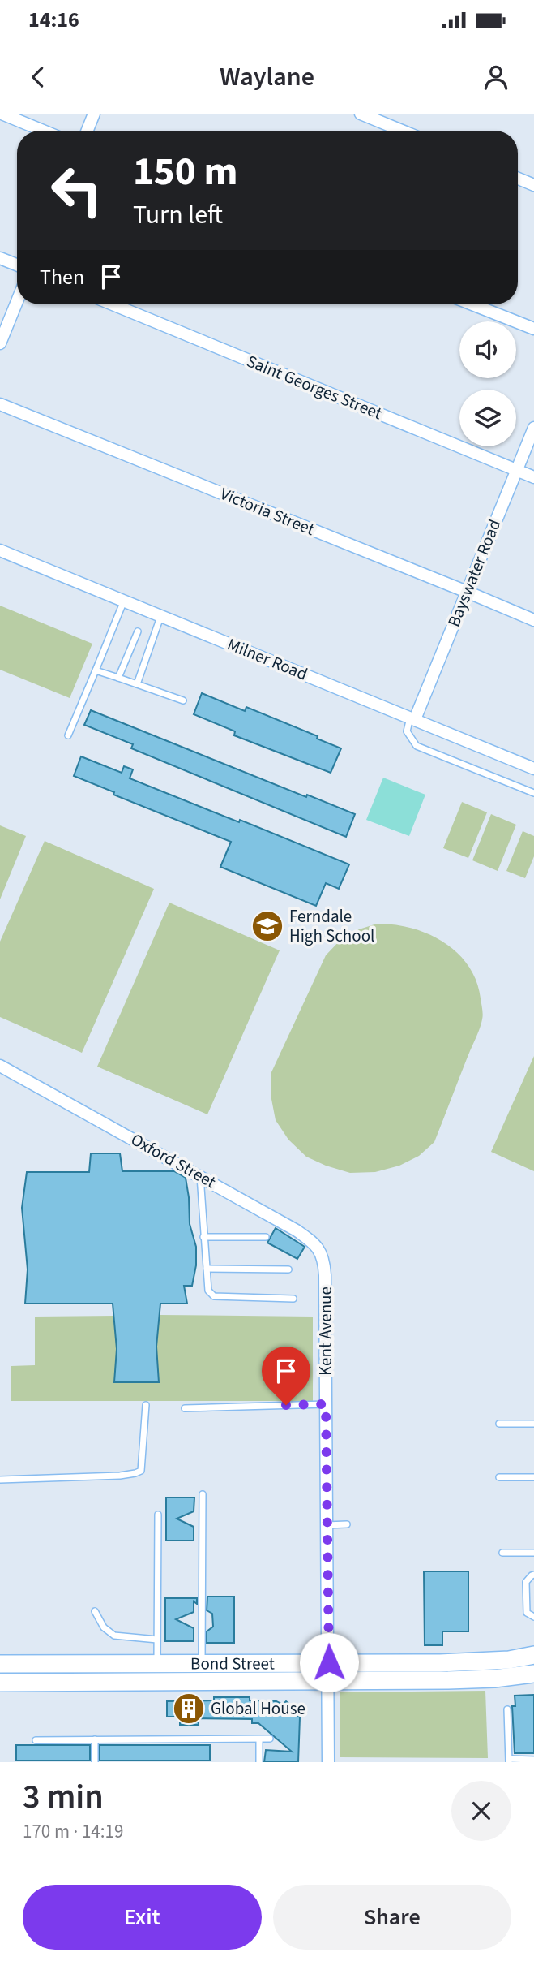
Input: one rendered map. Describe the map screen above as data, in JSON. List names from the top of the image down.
{
  "streets": {
    "street": [
      "Saint Georges Street",
      "Victoria Street",
      "Bayswater Road",
      "Milner Road",
      "Oxford Street",
      "Kent Avenue",
      "Bond Street"
    ]
  },
  "crossings": [
    ["Saint Georges Street", "Bayswater Road"],
    ["Victoria Street", "Bayswater Road"],
    ["Bayswater Road", "Milner Road"],
    ["Oxford Street", "Kent Avenue"],
    ["Kent Avenue", "Bond Street"]
  ],
  "places": {
    "school or university": ["Ferndale High School"],
    "building": ["Global House"]
  },
  "page": {
    "status": "14:16",
    "header": "Waylane",
    "turn": ["150 m", "Turn left"],
    "then": "Then",
    "heading": ["3 min", "170 m · 14:19"],
    "buttons": ["Exit", "Share"]
  }
}
